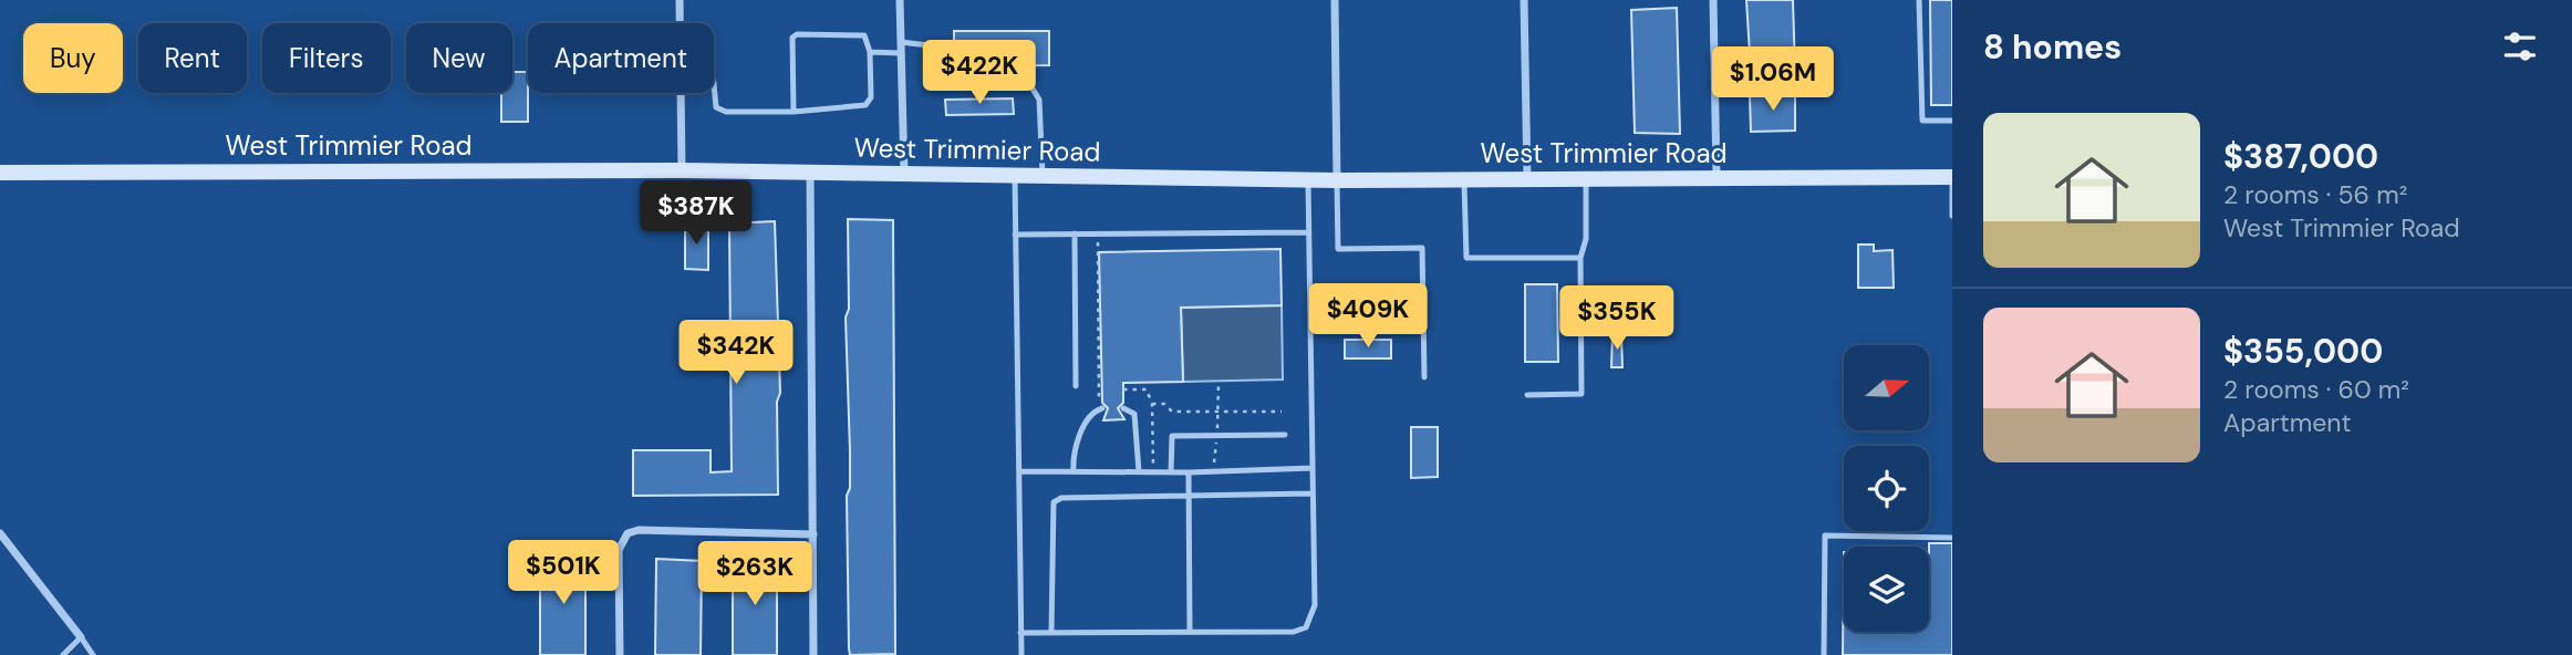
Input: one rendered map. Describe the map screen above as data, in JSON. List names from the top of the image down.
{
  "streets": {
    "main road": ["West Trimmier Road"]
  },
  "north": "right",
  "page": {
    "heading": "8 homes",
    "chip": [
      "Buy",
      "Rent",
      "Filters",
      "New",
      "Apartment"
    ],
    "price": [
      "$422K",
      "$1.06M",
      "$387K",
      "$409K",
      "$355K",
      "$342K",
      "$501K",
      "$263K"
    ],
    "list": [
      {
        "name": "$387,000",
        "note": "2 rooms · 56 m² · West Trimmier Road"
      },
      {
        "name": "$355,000",
        "note": "2 rooms · 60 m² · Apartment"
      }
    ]
  }
}
